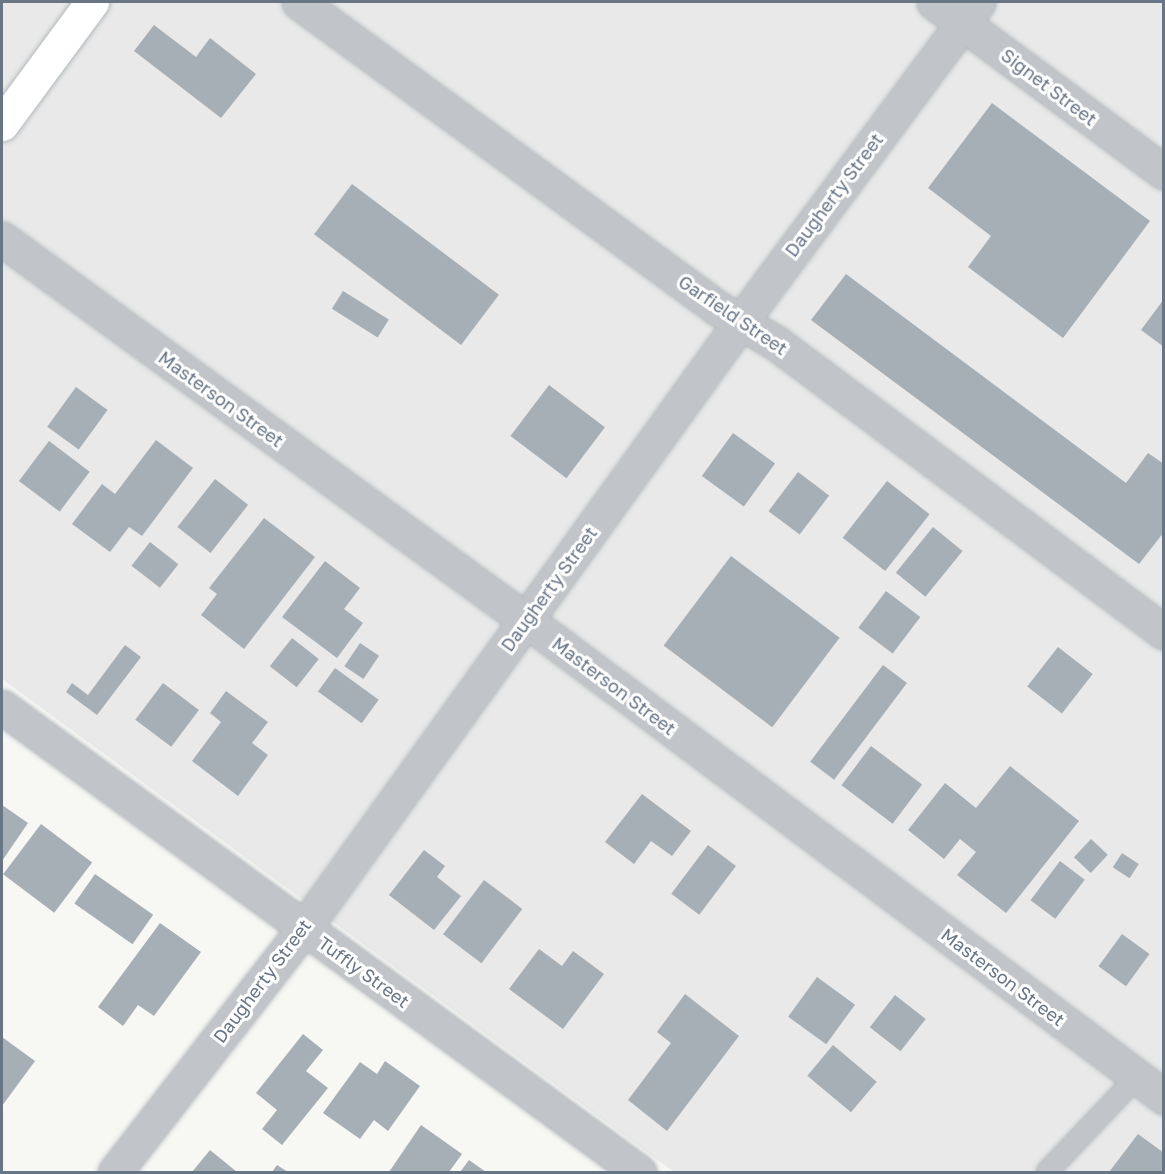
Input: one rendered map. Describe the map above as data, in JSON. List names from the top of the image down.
{
  "streets": {
    "street": [
      "Signet Street",
      "Daugherty Street",
      "Garfield Street",
      "Masterson Street",
      "Tuffly Street"
    ]
  },
  "crossings": [
    ["Signet Street", "Daugherty Street"],
    ["Daugherty Street", "Garfield Street"],
    ["Daugherty Street", "Masterson Street"],
    ["Daugherty Street", "Tuffly Street"]
  ]
}
